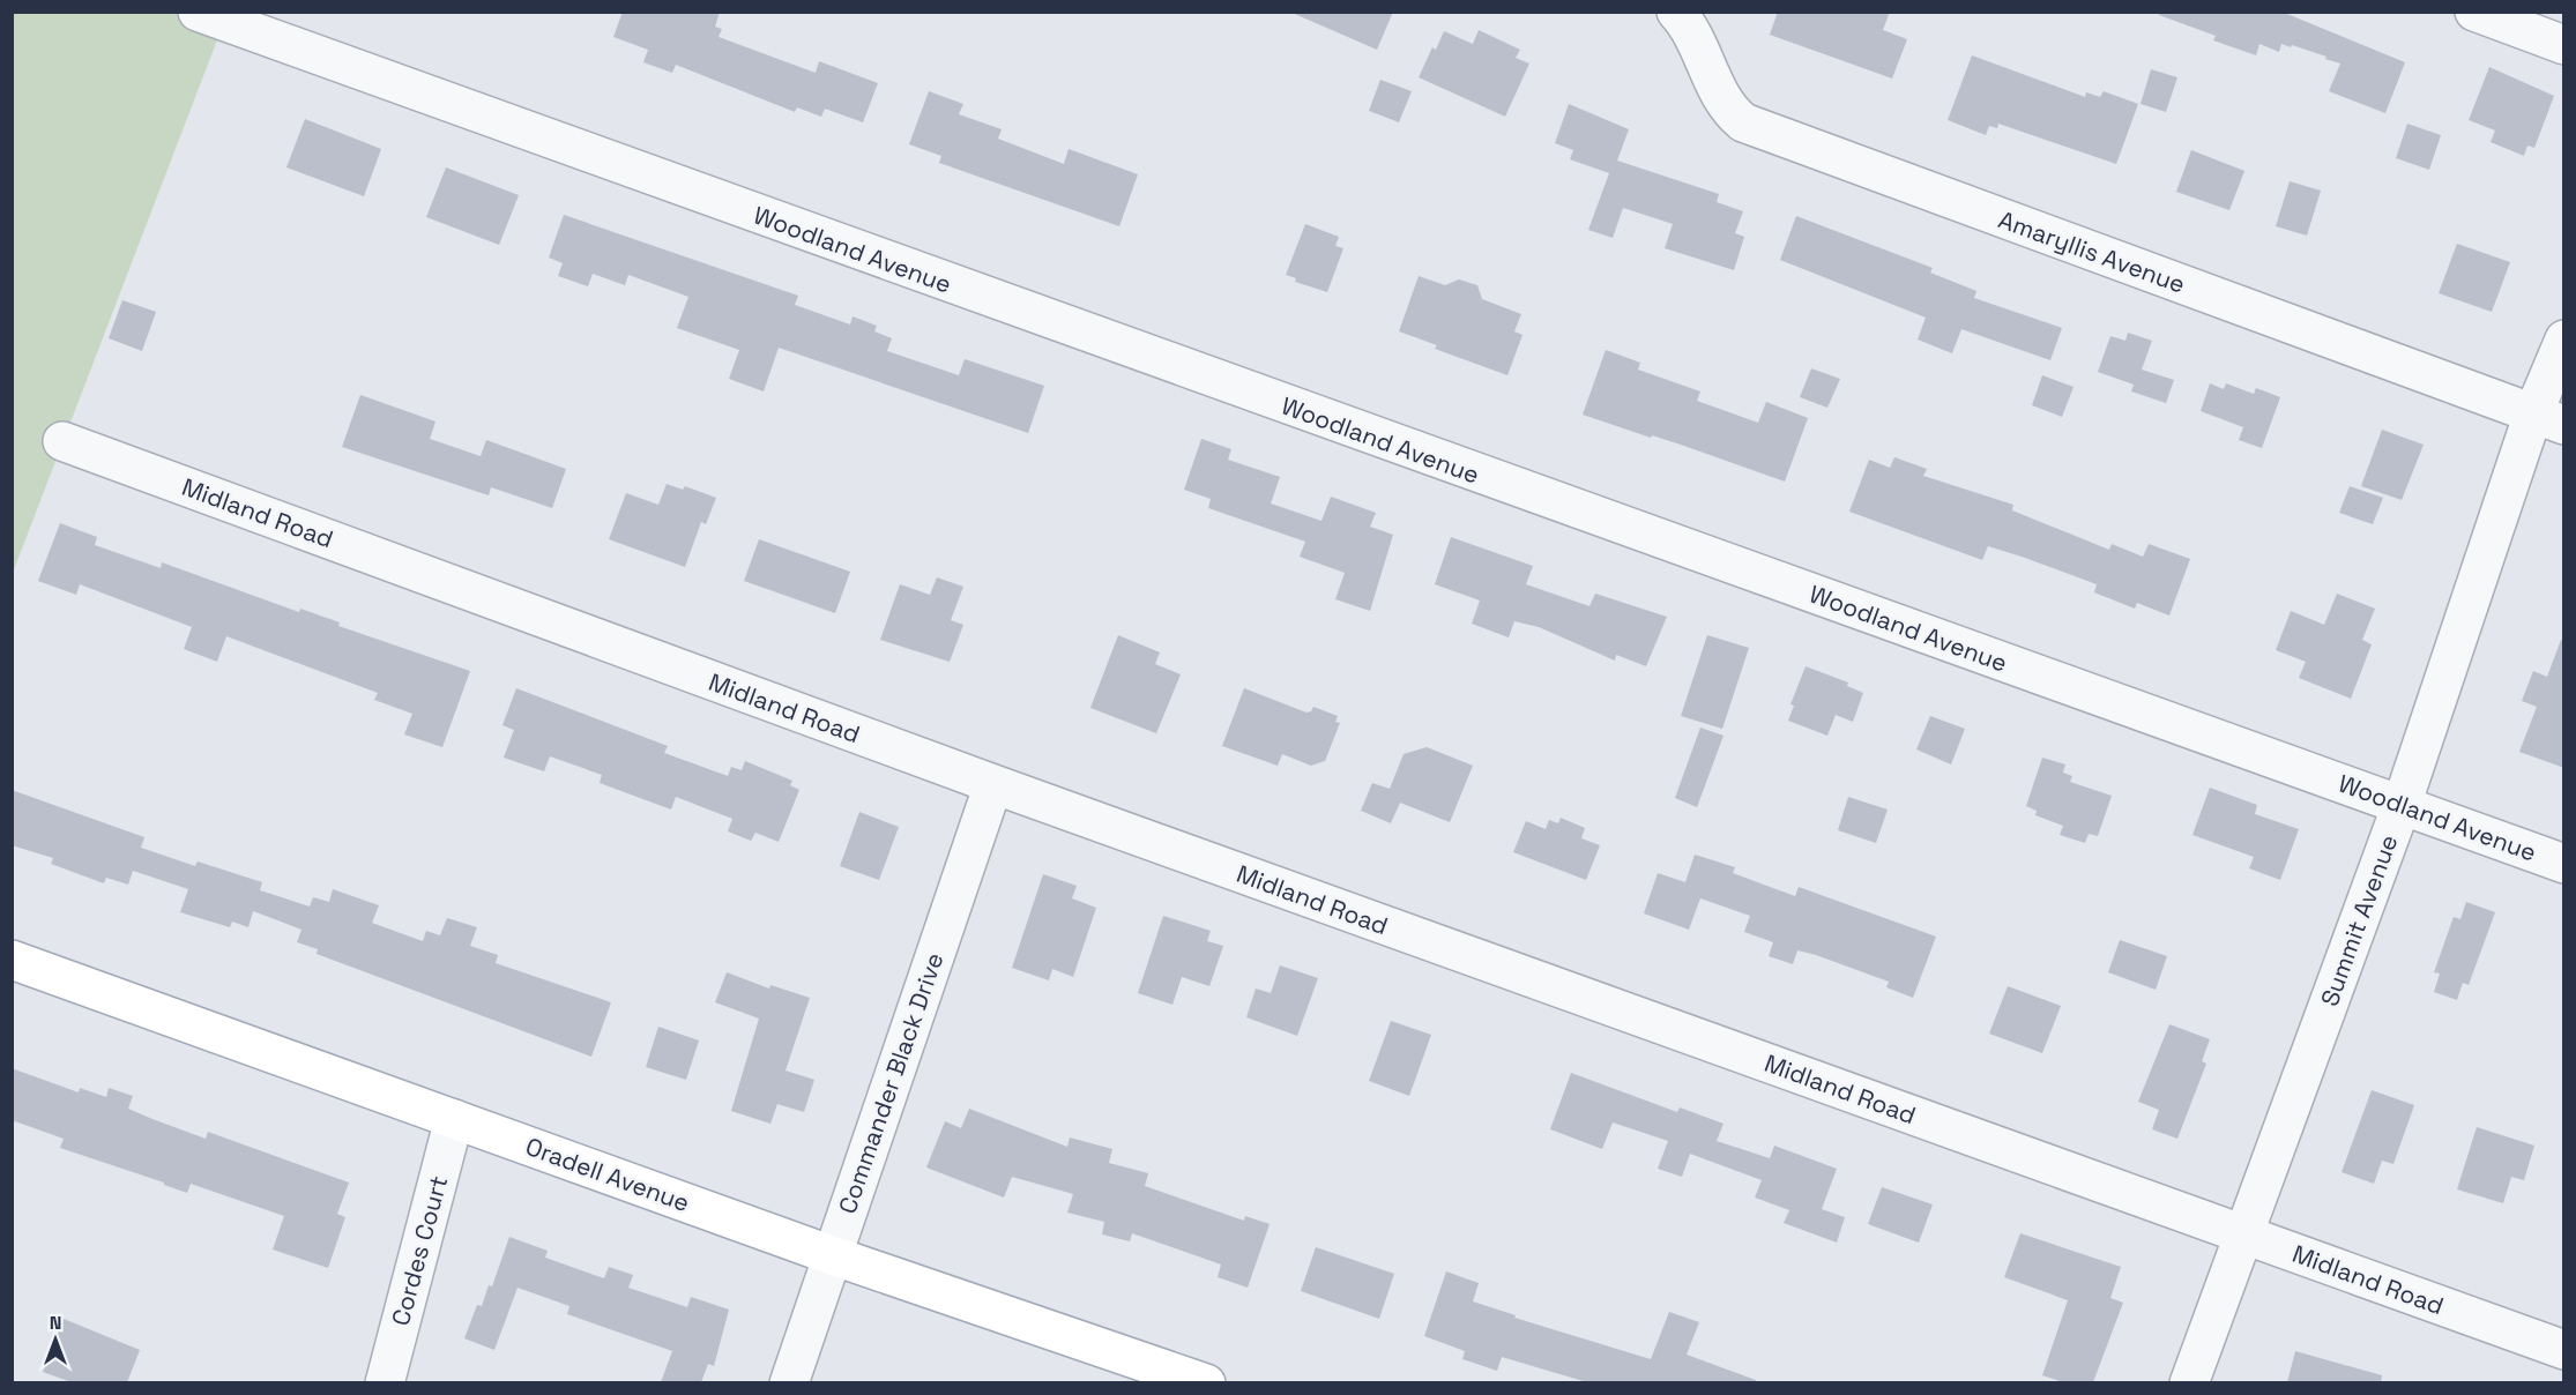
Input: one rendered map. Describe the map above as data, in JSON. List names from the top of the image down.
{
  "streets": {
    "main road": ["Oradell Avenue"],
    "street": [
      "Woodland Avenue",
      "Amaryllis Avenue",
      "Midland Road",
      "Summit Avenue",
      "Commander Black Drive",
      "Cordes Court"
    ]
  },
  "crossings": [
    ["Woodland Avenue", "Summit Avenue"],
    ["Amaryllis Avenue", "Summit Avenue"],
    ["Midland Road", "Summit Avenue"],
    ["Midland Road", "Commander Black Drive"],
    ["Commander Black Drive", "Oradell Avenue"],
    ["Oradell Avenue", "Cordes Court"]
  ],
  "north": "top"
}
